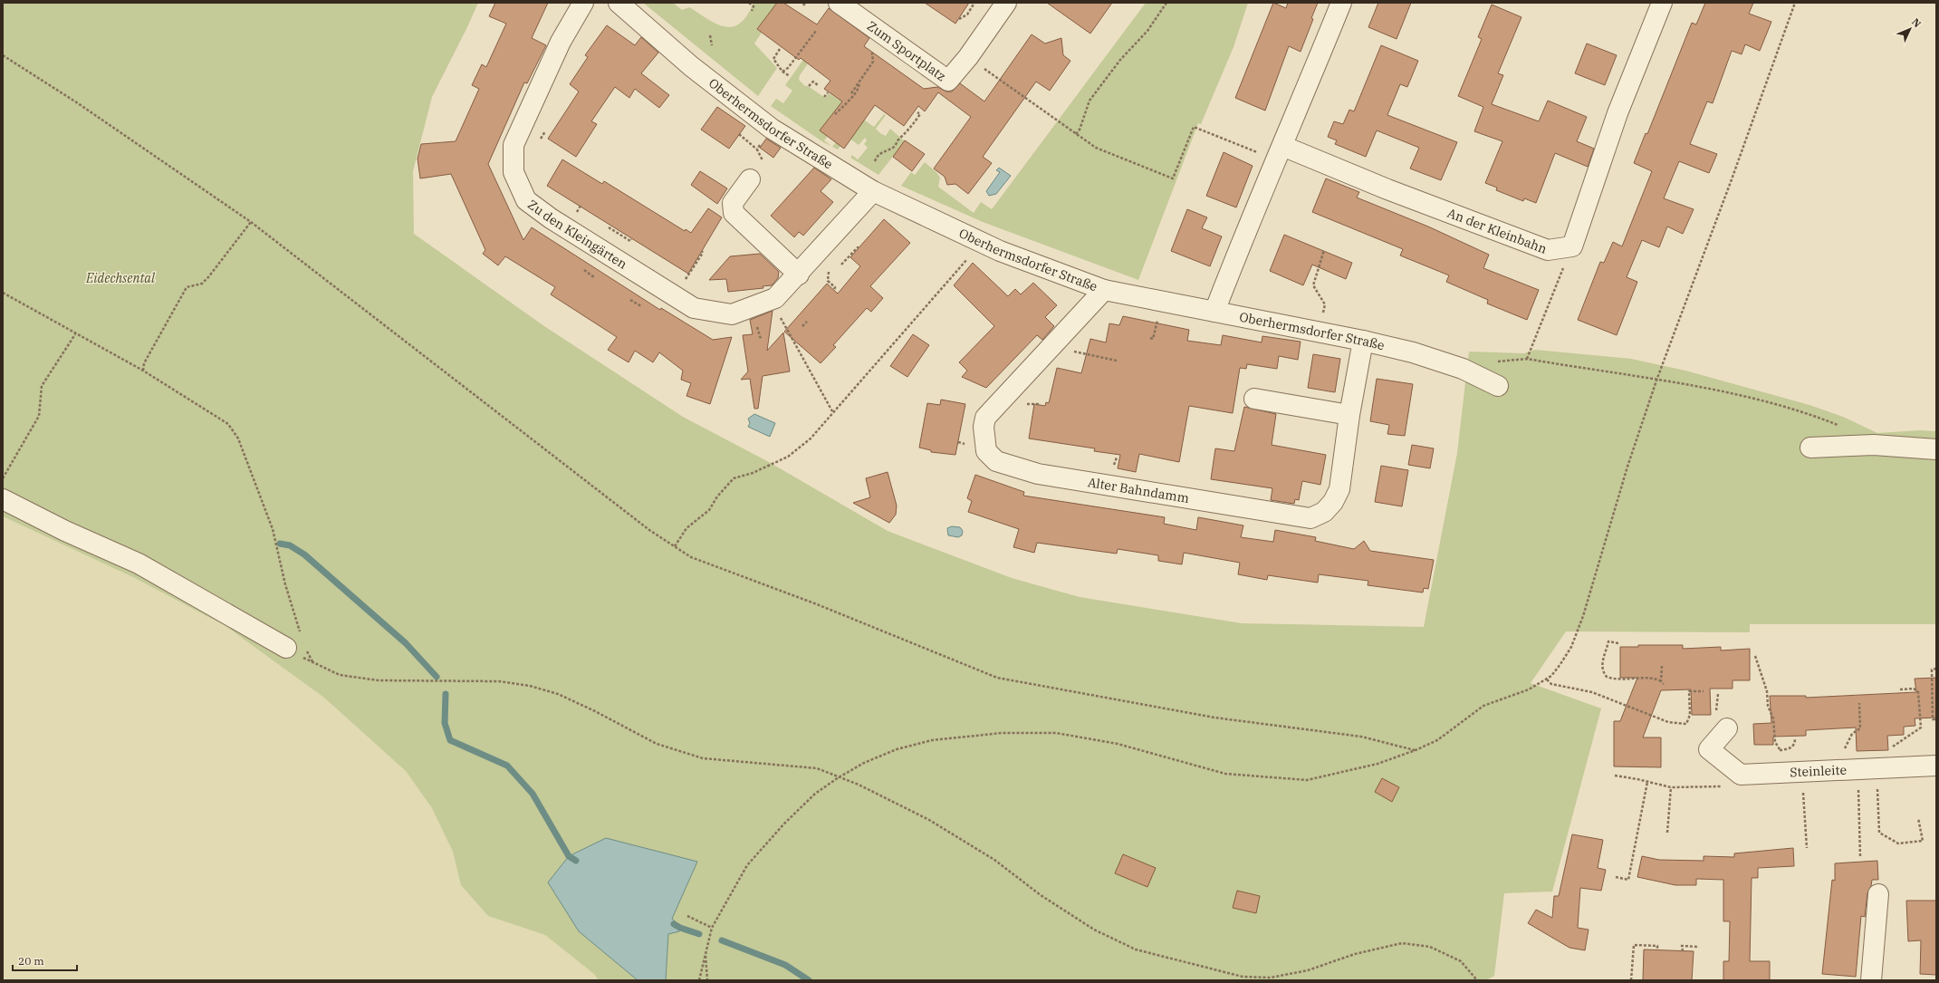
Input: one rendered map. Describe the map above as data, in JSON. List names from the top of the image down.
{
  "streets": {
    "street": [
      "Zum Sportplatz",
      "Oberhermsdorfer Straße",
      "An der Kleinbahn",
      "Zu den Kleingärten",
      "Alter Bahndamm",
      "Steinleite"
    ]
  },
  "crossings": [
    ["Oberhermsdorfer Straße", "Zu den Kleingärten"],
    ["Oberhermsdorfer Straße", "Alter Bahndamm"]
  ],
  "parks": ["Eidechsental"],
  "scale_bar": "20 m",
  "north": "top right"
}
